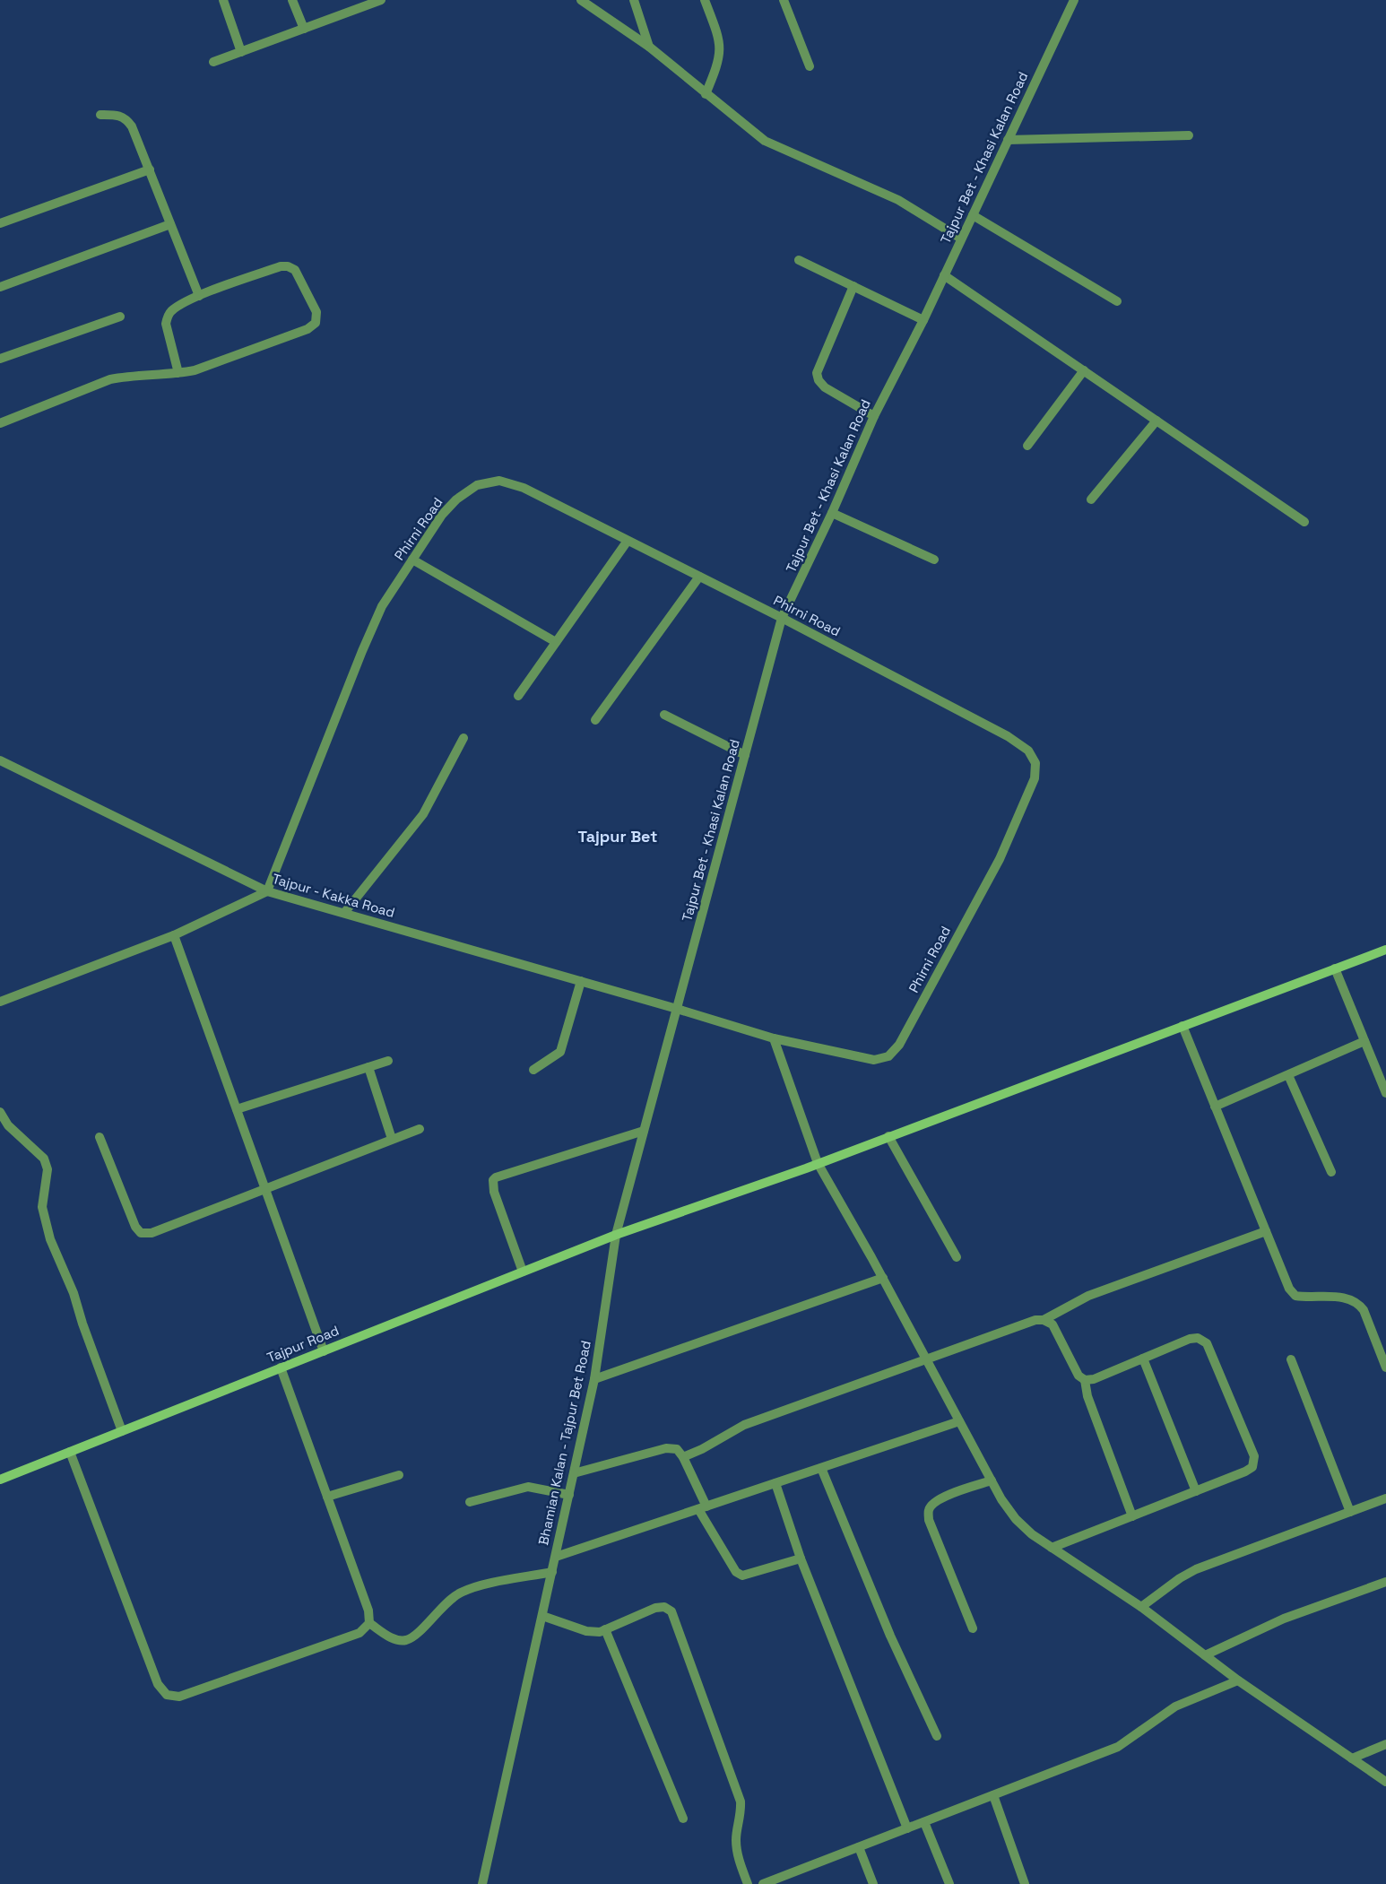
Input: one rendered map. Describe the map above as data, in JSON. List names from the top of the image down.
{
  "streets": {
    "main road": ["Tajpur Road"],
    "street": [
      "Tajpur Bet - Khasi Kalan Road",
      "Phirni Road",
      "Tajpur - Kakka Road",
      "Bhamian Kalan - Tajpur Bet Road"
    ]
  },
  "crossings": [
    ["Tajpur Bet - Khasi Kalan Road", "Phirni Road"],
    ["Tajpur Bet - Khasi Kalan Road", "Tajpur - Kakka Road"],
    ["Tajpur Bet - Khasi Kalan Road", "Bhamian Kalan - Tajpur Bet Road"],
    ["Phirni Road", "Tajpur - Kakka Road"],
    ["Phirni Road", "Bhamian Kalan - Tajpur Bet Road"],
    ["Tajpur - Kakka Road", "Bhamian Kalan - Tajpur Bet Road"],
    ["Tajpur Road", "Bhamian Kalan - Tajpur Bet Road"]
  ],
  "districts": ["Tajpur Bet"]
}
